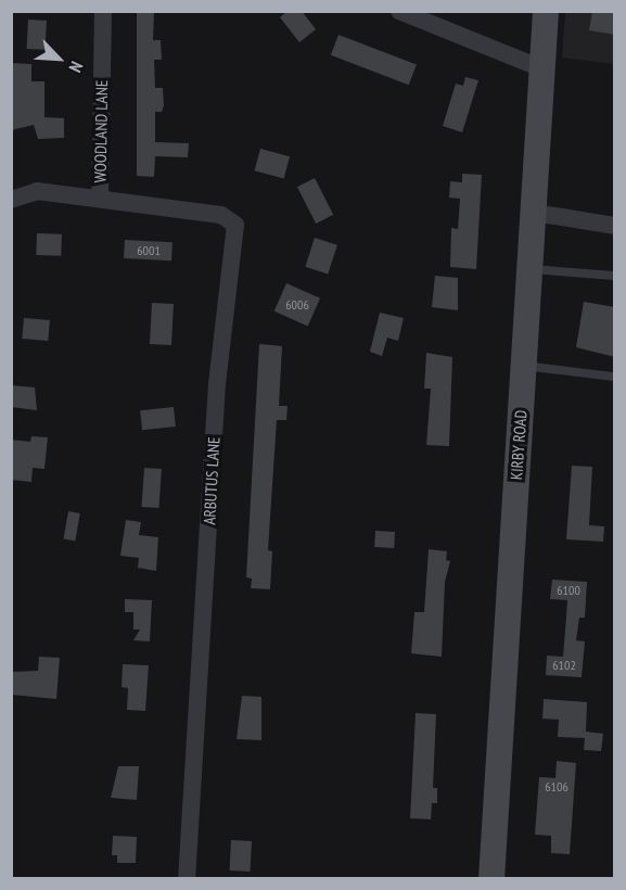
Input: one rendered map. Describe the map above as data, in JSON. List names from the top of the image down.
{
  "streets": {
    "main road": ["KIRBY ROAD"],
    "street": ["WOODLAND LANE", "ARBUTUS LANE"]
  },
  "crossings": [
    ["WOODLAND LANE", "ARBUTUS LANE"]
  ],
  "house_numbers": [
    "6001",
    "6006",
    "6100",
    "6102",
    "6106"
  ],
  "north": "bottom right"
}
